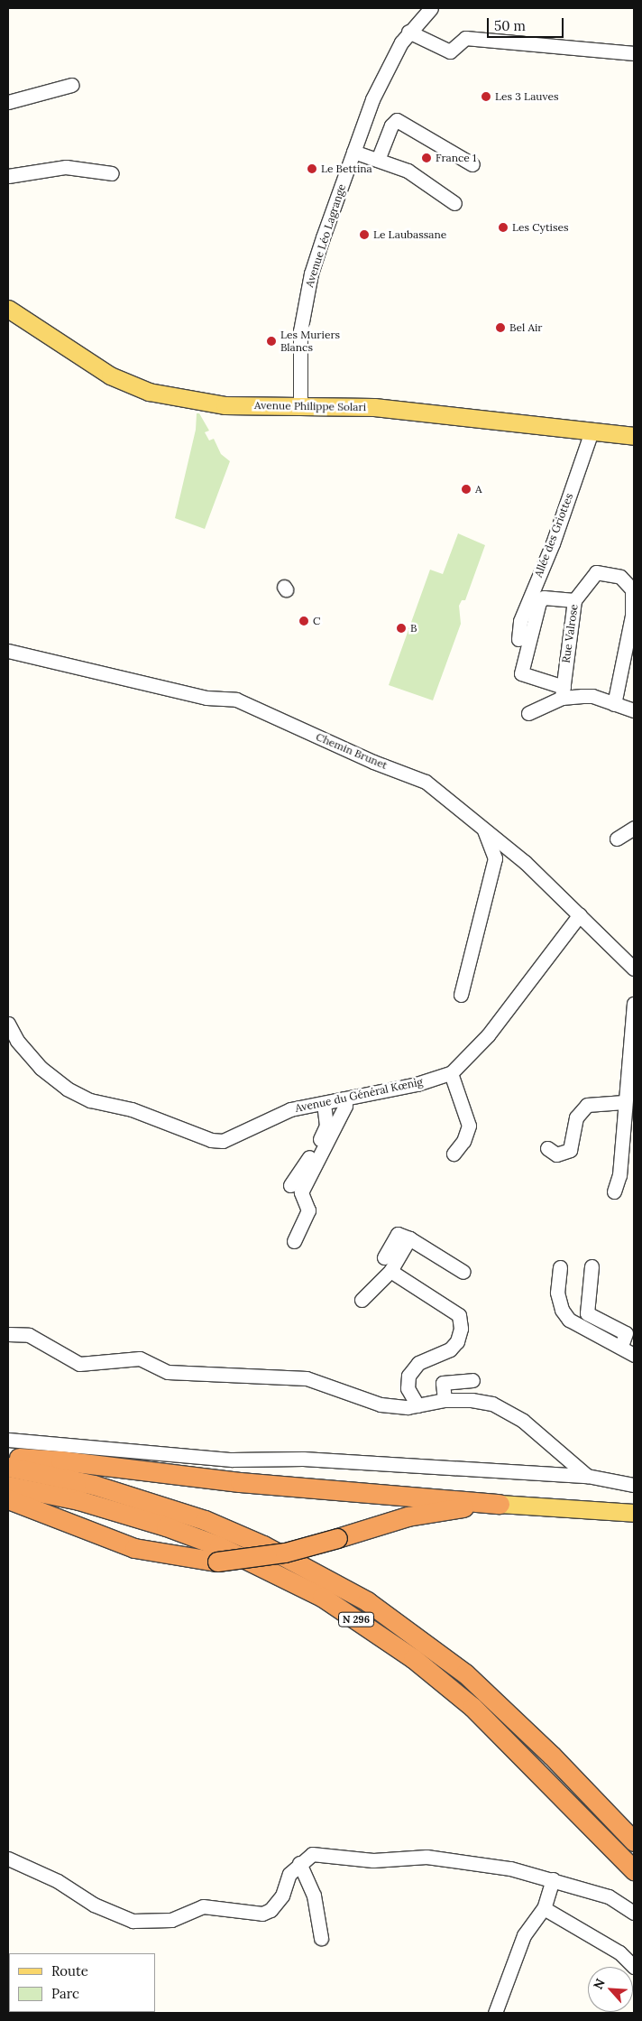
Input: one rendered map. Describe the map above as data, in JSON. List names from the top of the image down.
{
  "streets": {
    "highway": ["N 296"],
    "main road": ["Avenue Philippe Solari"],
    "street": [
      "Avenue Léo Lagrange",
      "Allée des Griottes",
      "Rue Valrose",
      "Chemin Brunet",
      "Avenue du Général Kœnig"
    ]
  },
  "crossings": [
    ["Avenue Léo Lagrange", "Avenue Philippe Solari"],
    ["Avenue Philippe Solari", "Allée des Griottes"],
    ["Chemin Brunet", "Avenue du Général Kœnig"]
  ],
  "places": [
    "Les 3 Lauves",
    "France 1",
    "Le Bettina",
    "Les Cytises",
    "Le Laubassane",
    "Bel Air",
    "Les Muriers Blancs",
    "A",
    "C",
    "B"
  ],
  "legend": ["Route", "Parc"],
  "scale_bar": "50 m",
  "north": "top left"
}
